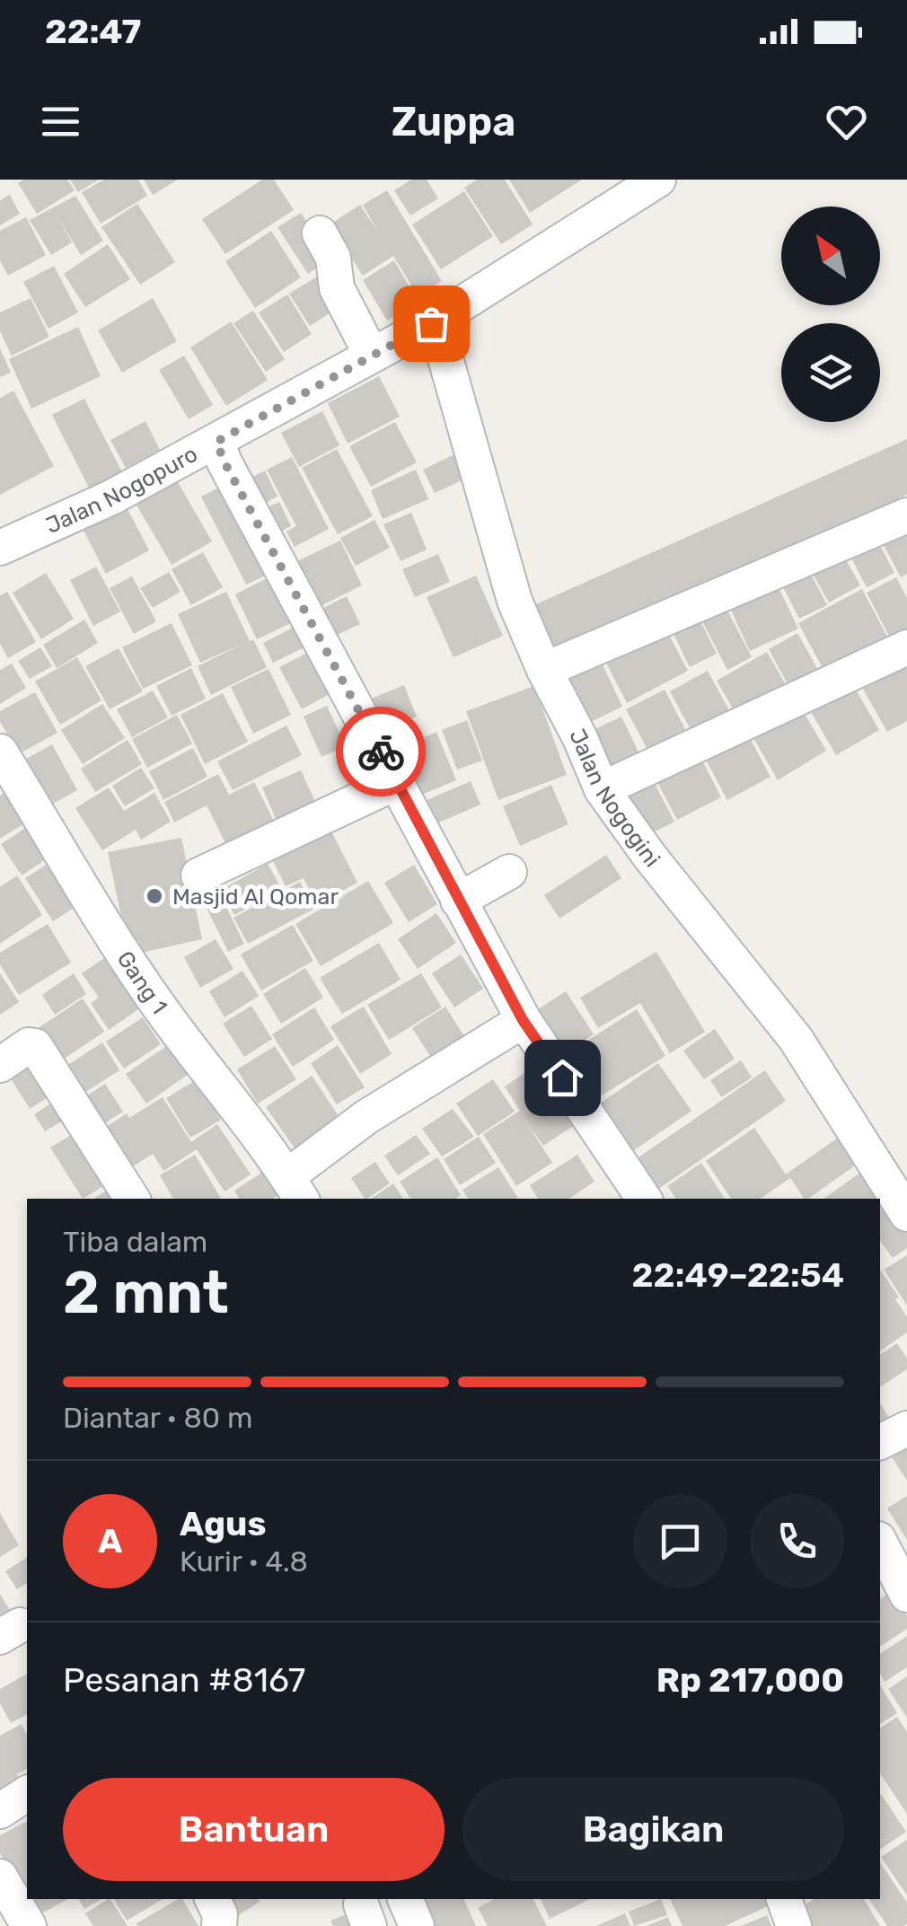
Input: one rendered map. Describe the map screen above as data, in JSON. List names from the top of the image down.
{
  "streets": {
    "street": ["Jalan Nogopuro", "Jalan Nogogini", "Gang 1"]
  },
  "crossings": [
    ["Jalan Nogopuro", "Jalan Nogogini"]
  ],
  "places": ["Masjid Al Qomar"],
  "north": "top left",
  "page": {
    "status": "22:47",
    "header": "Zuppa",
    "heading": ["2 mnt", "Tiba dalam", "22:49–22:54"],
    "panel": [
      "Agus",
      "Kurir · 4.8",
      "Pesanan #8167",
      "Rp 217,000"
    ],
    "bar": "Diantar · 80 m",
    "round": "A",
    "buttons": ["Bantuan", "Bagikan"]
  }
}
